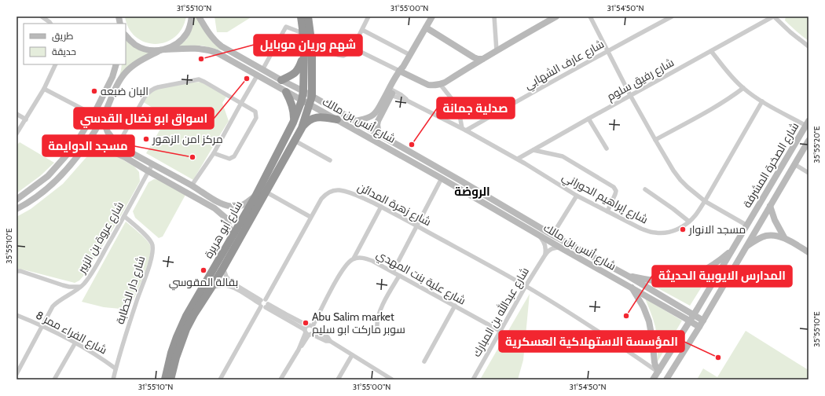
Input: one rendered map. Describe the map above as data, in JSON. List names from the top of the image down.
{
  "streets": {
    "highway": ["شارع أبو هريرة"],
    "main road": ["شارع أنس بن مالك", "شارع الصخرة المشرفة"],
    "street": [
      "شارع عارف الشهابي",
      "شارع رفيق سلوم",
      "شارع إبراهيم الحوراني",
      "شارع زهرة المدائن",
      "شارع عروة بن الزبير",
      "شارع علية بنت المهدي",
      "شارع دار الخطابة",
      "شارع عبدالله بن المبارك",
      "شارع الفراء ممر 8"
    ]
  },
  "crossings": [
    ["شارع عارف الشهابي", "شارع إبراهيم الحوراني"],
    ["شارع رفيق سلوم", "شارع إبراهيم الحوراني"],
    ["شارع أنس بن مالك", "شارع الصخرة المشرفة"],
    ["شارع أنس بن مالك", "شارع أبو هريرة"],
    ["شارع الصخرة المشرفة", "شارع زهرة المدائن"],
    ["شارع زهرة المدائن", "شارع عبدالله بن المبارك"],
    ["شارع عروة بن الزبير", "شارع دار الخطابة"],
    ["شارع عروة بن الزبير", "شارع الفراء ممر 8"],
    ["شارع علية بنت المهدي", "شارع عبدالله بن المبارك"],
    ["شارع دار الخطابة", "شارع الفراء ممر 8"]
  ],
  "districts": ["الروضة"],
  "places": [
    "شهم وريان موبايل",
    "اسواق ابو نضال القدسي",
    "البان ضبعه",
    "مركز امن الزهور",
    "صدلية جمانة",
    "مسجد الدوايمة",
    "مسجد الانوار",
    "بقالة المقوسي",
    "المدارس الايوبية الحديثة",
    "Abu Salim market سوبر ماركت ابو سليم",
    "المؤسسة الاستهلاكية العسكرية"
  ],
  "legend": ["طريق", "حديقة"],
  "coordinates": [
    "31°55'10\"N",
    "31°55'00\"N",
    "31°54'50\"N",
    "35°55'20\"E",
    "35°55'10\"E"
  ]
}
